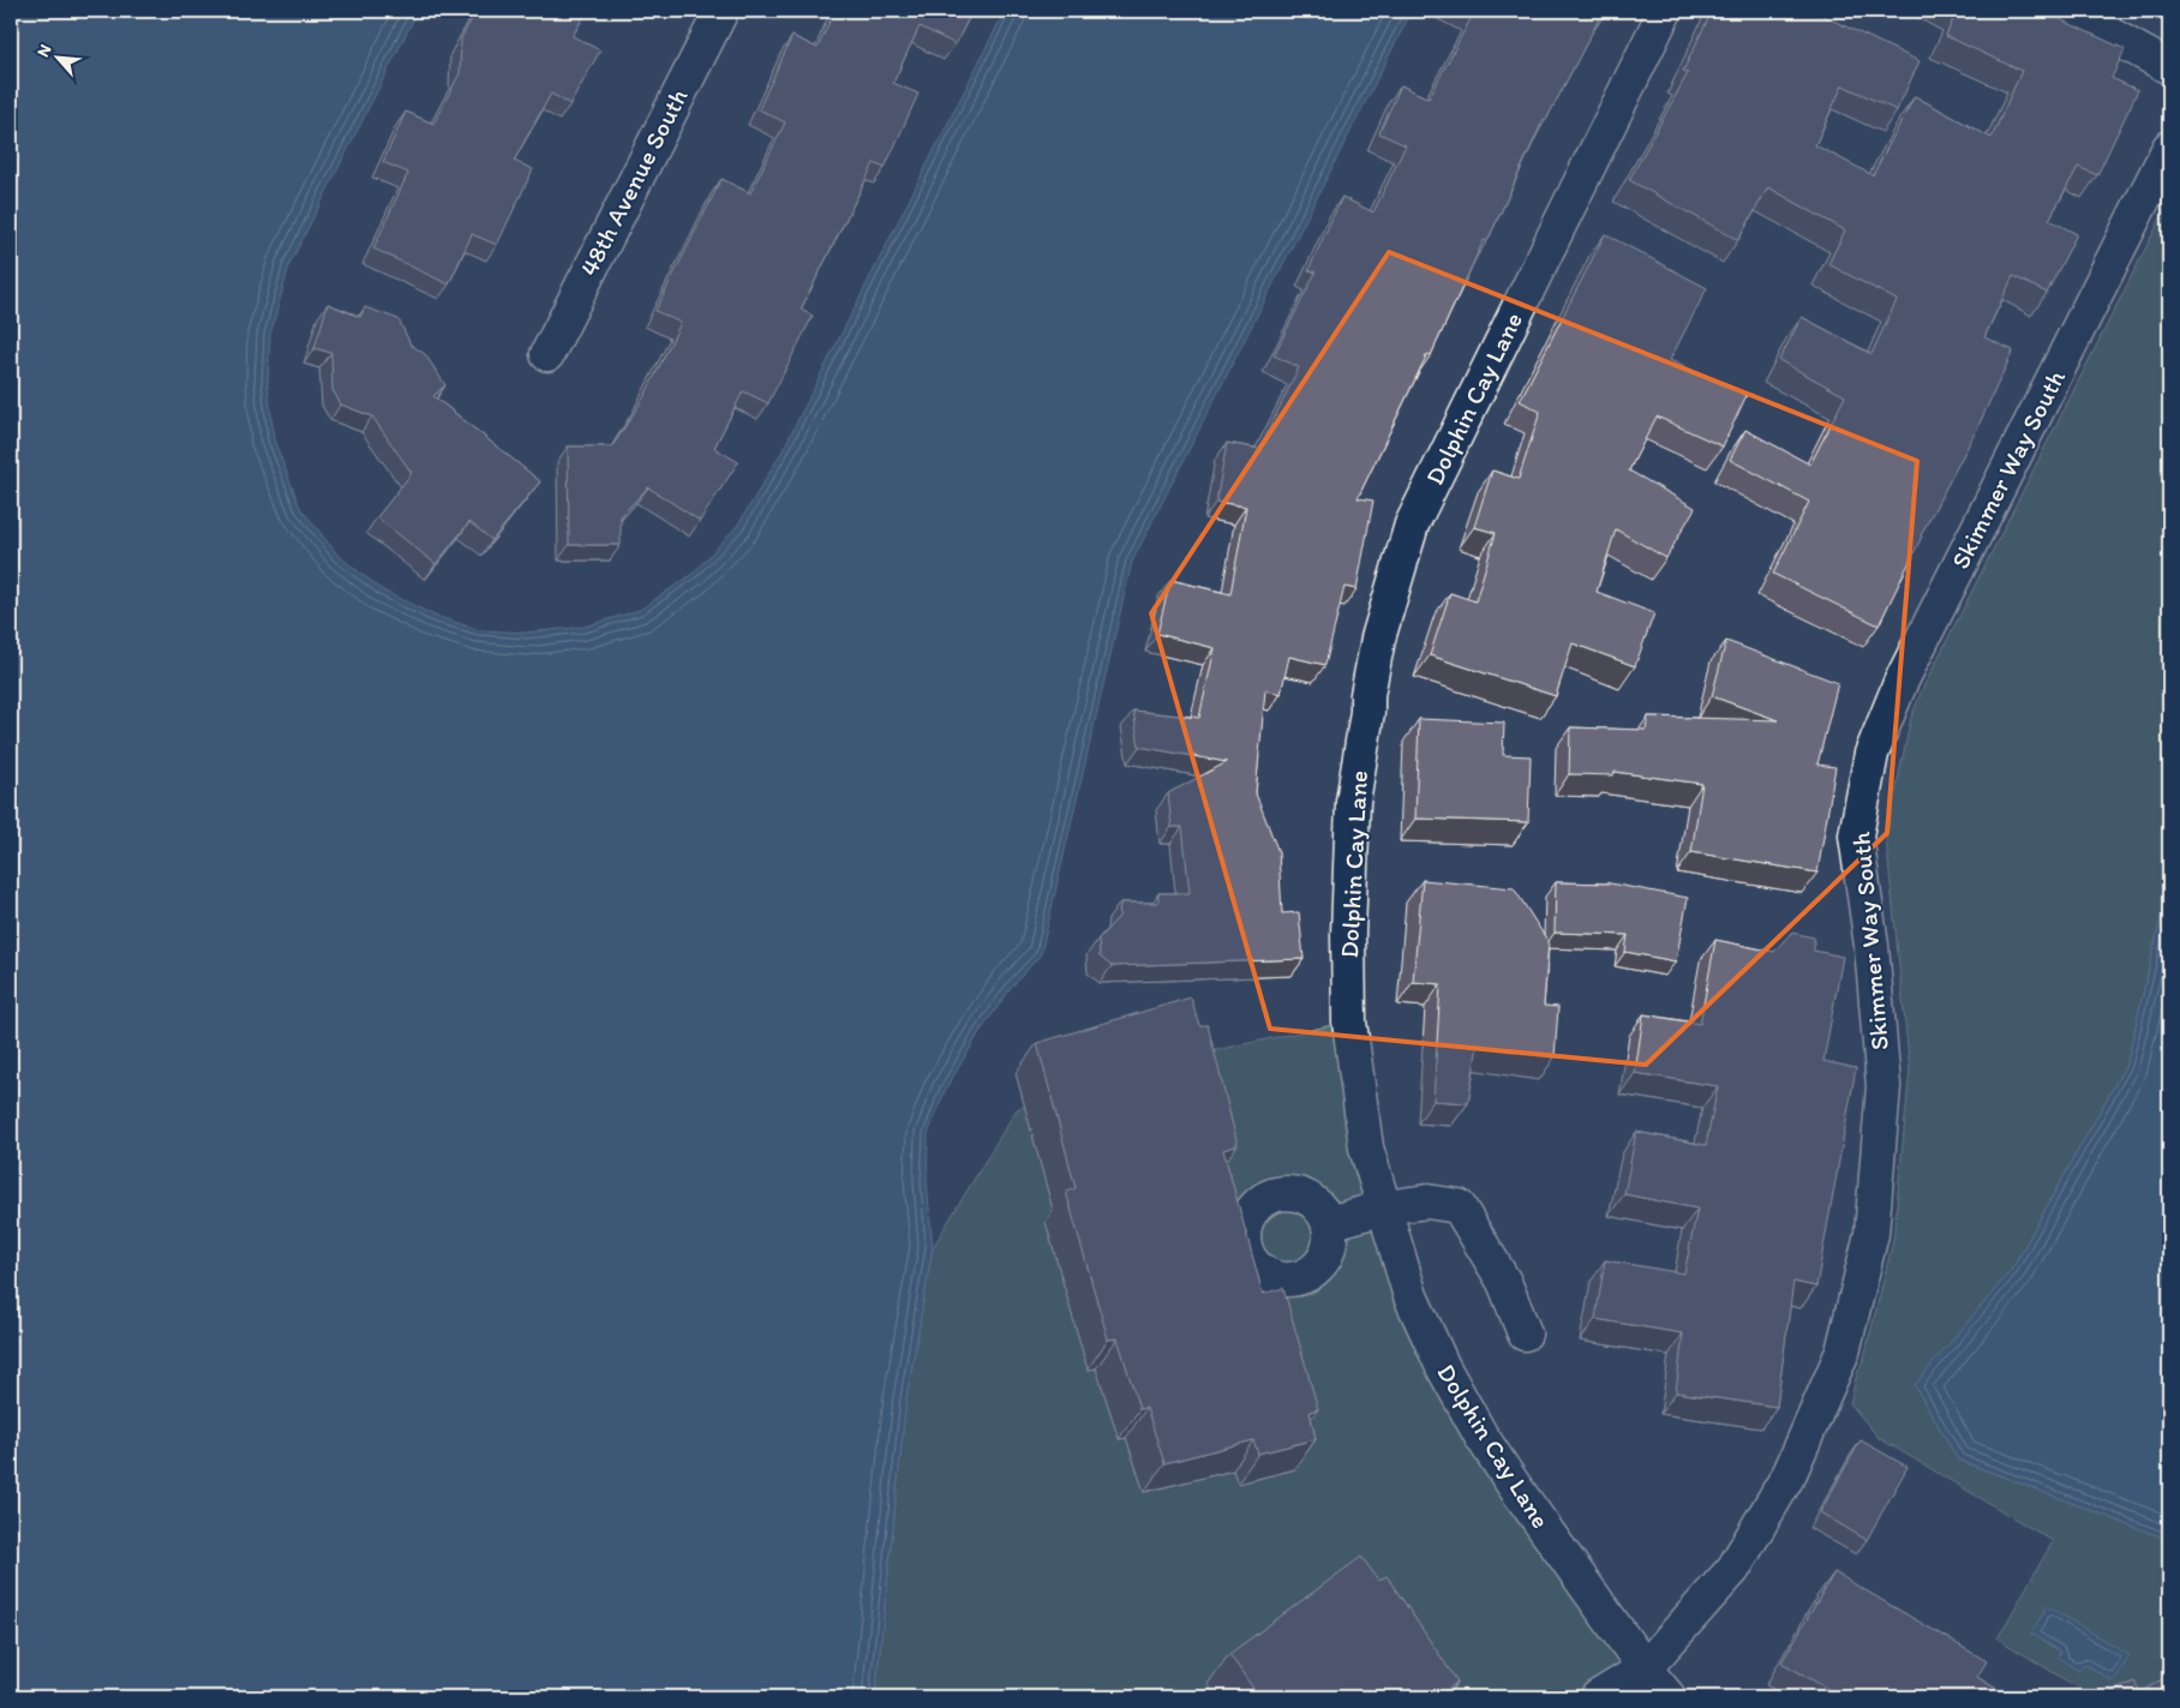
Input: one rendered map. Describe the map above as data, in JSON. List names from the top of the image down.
{
  "streets": {
    "street": ["48th Avenue South", "Dolphin Cay Lane", "Skimmer Way South"]
  },
  "crossings": [
    ["Dolphin Cay Lane", "Skimmer Way South"]
  ],
  "north": "top left"
}
